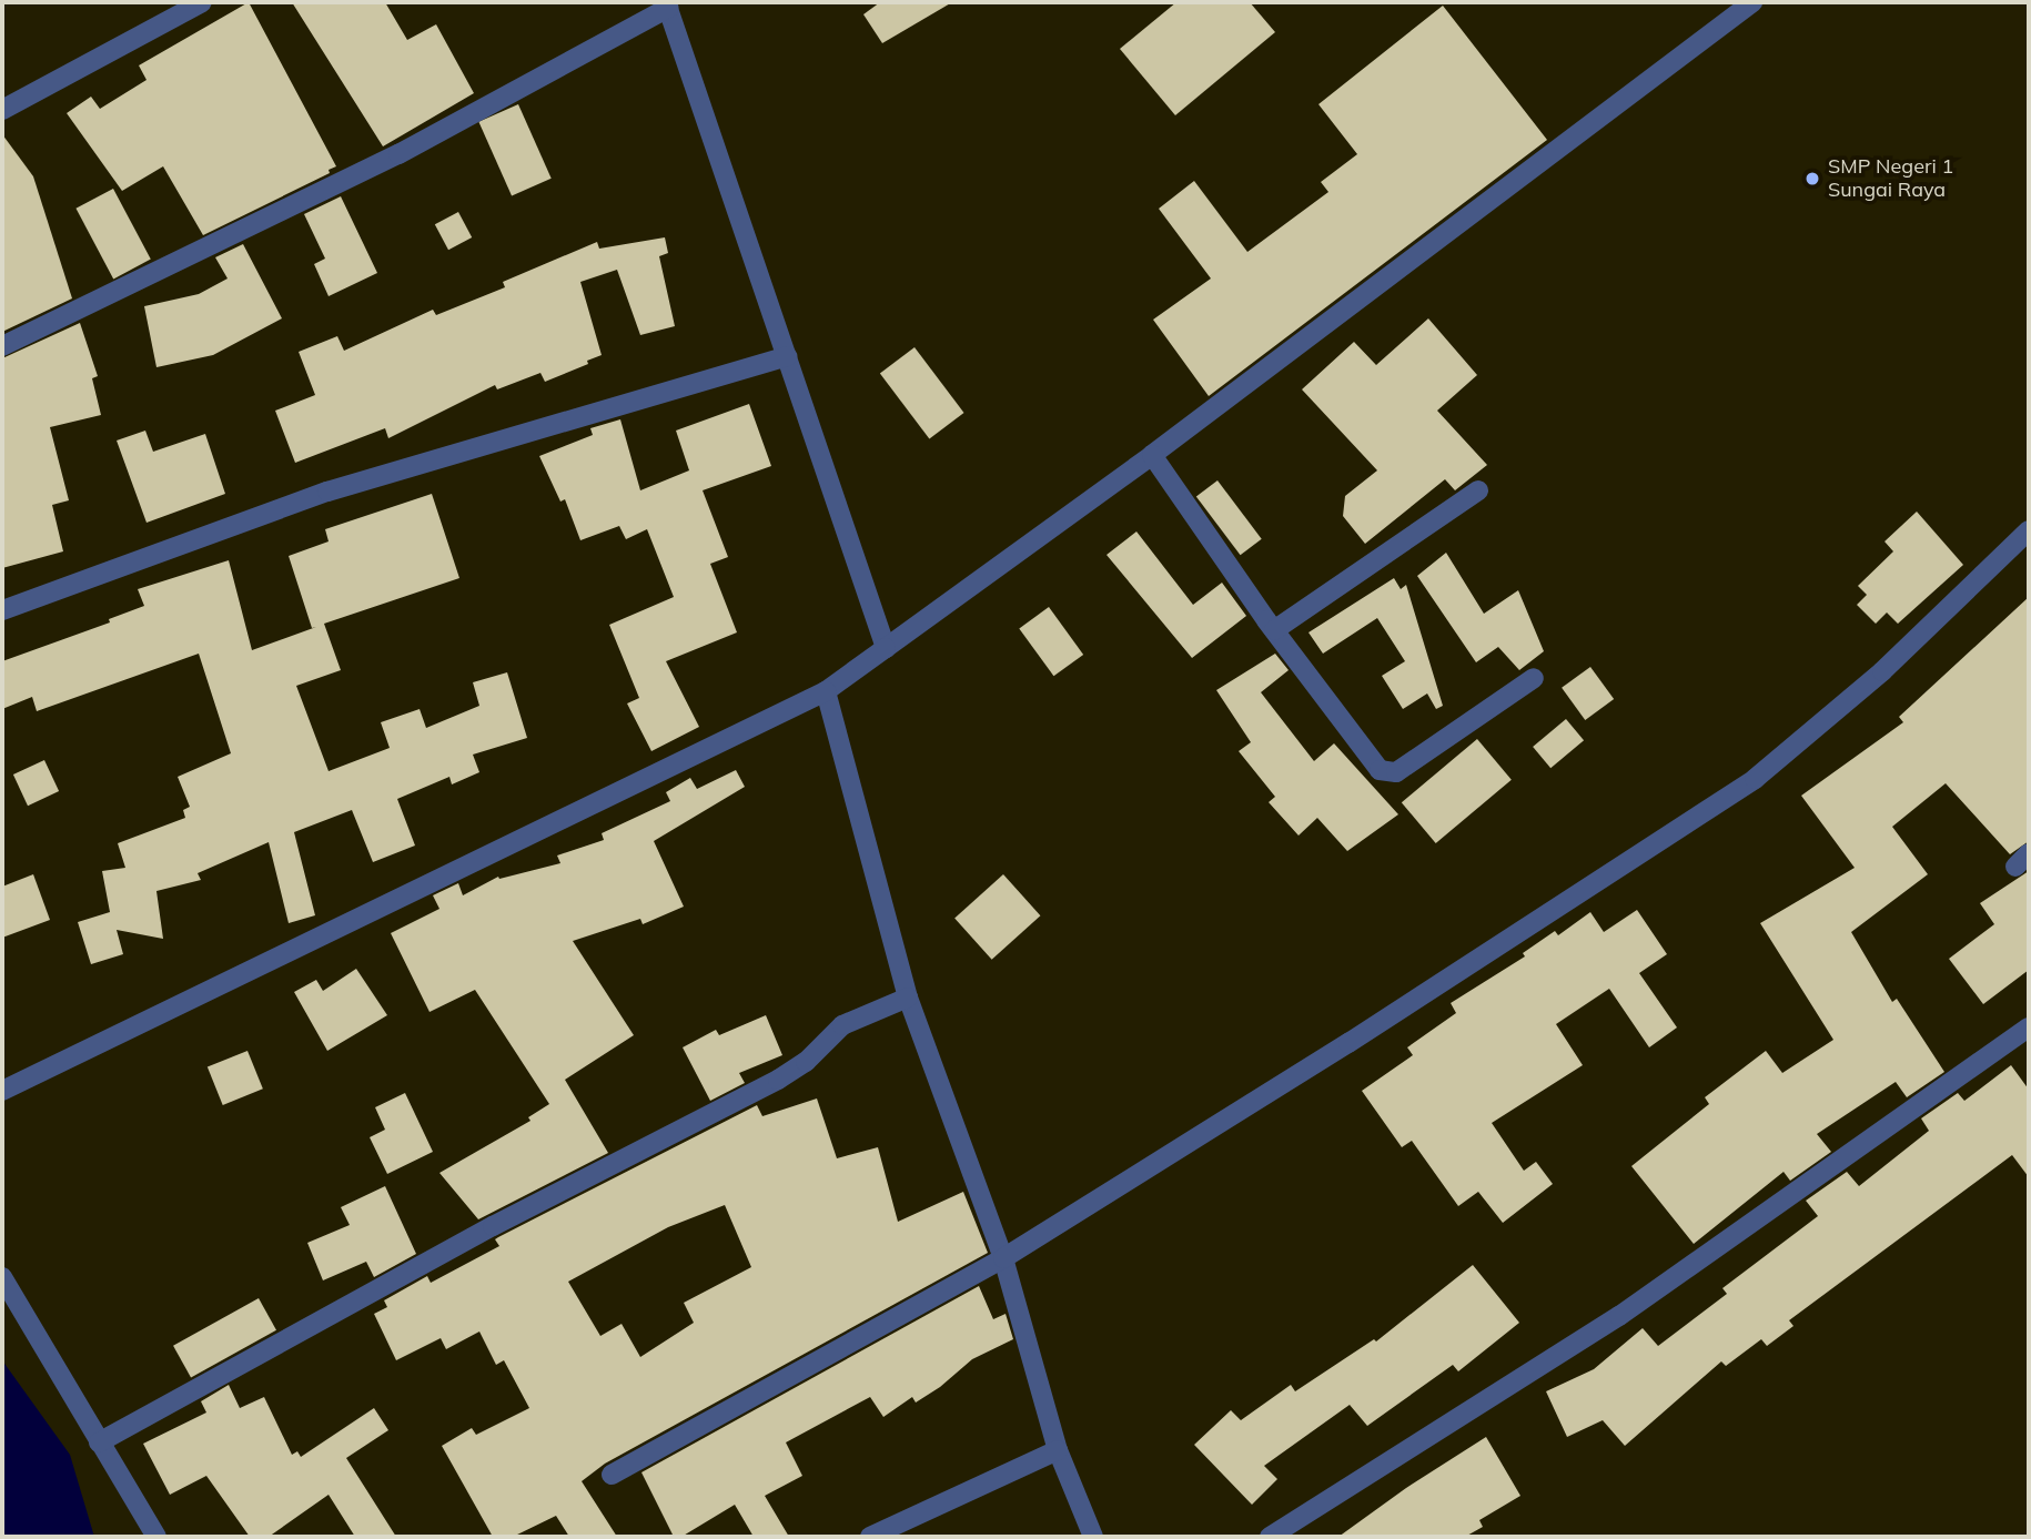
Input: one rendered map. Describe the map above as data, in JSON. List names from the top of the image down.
{
  "places": ["SMP Negeri 1 Sungai Raya"]
}
